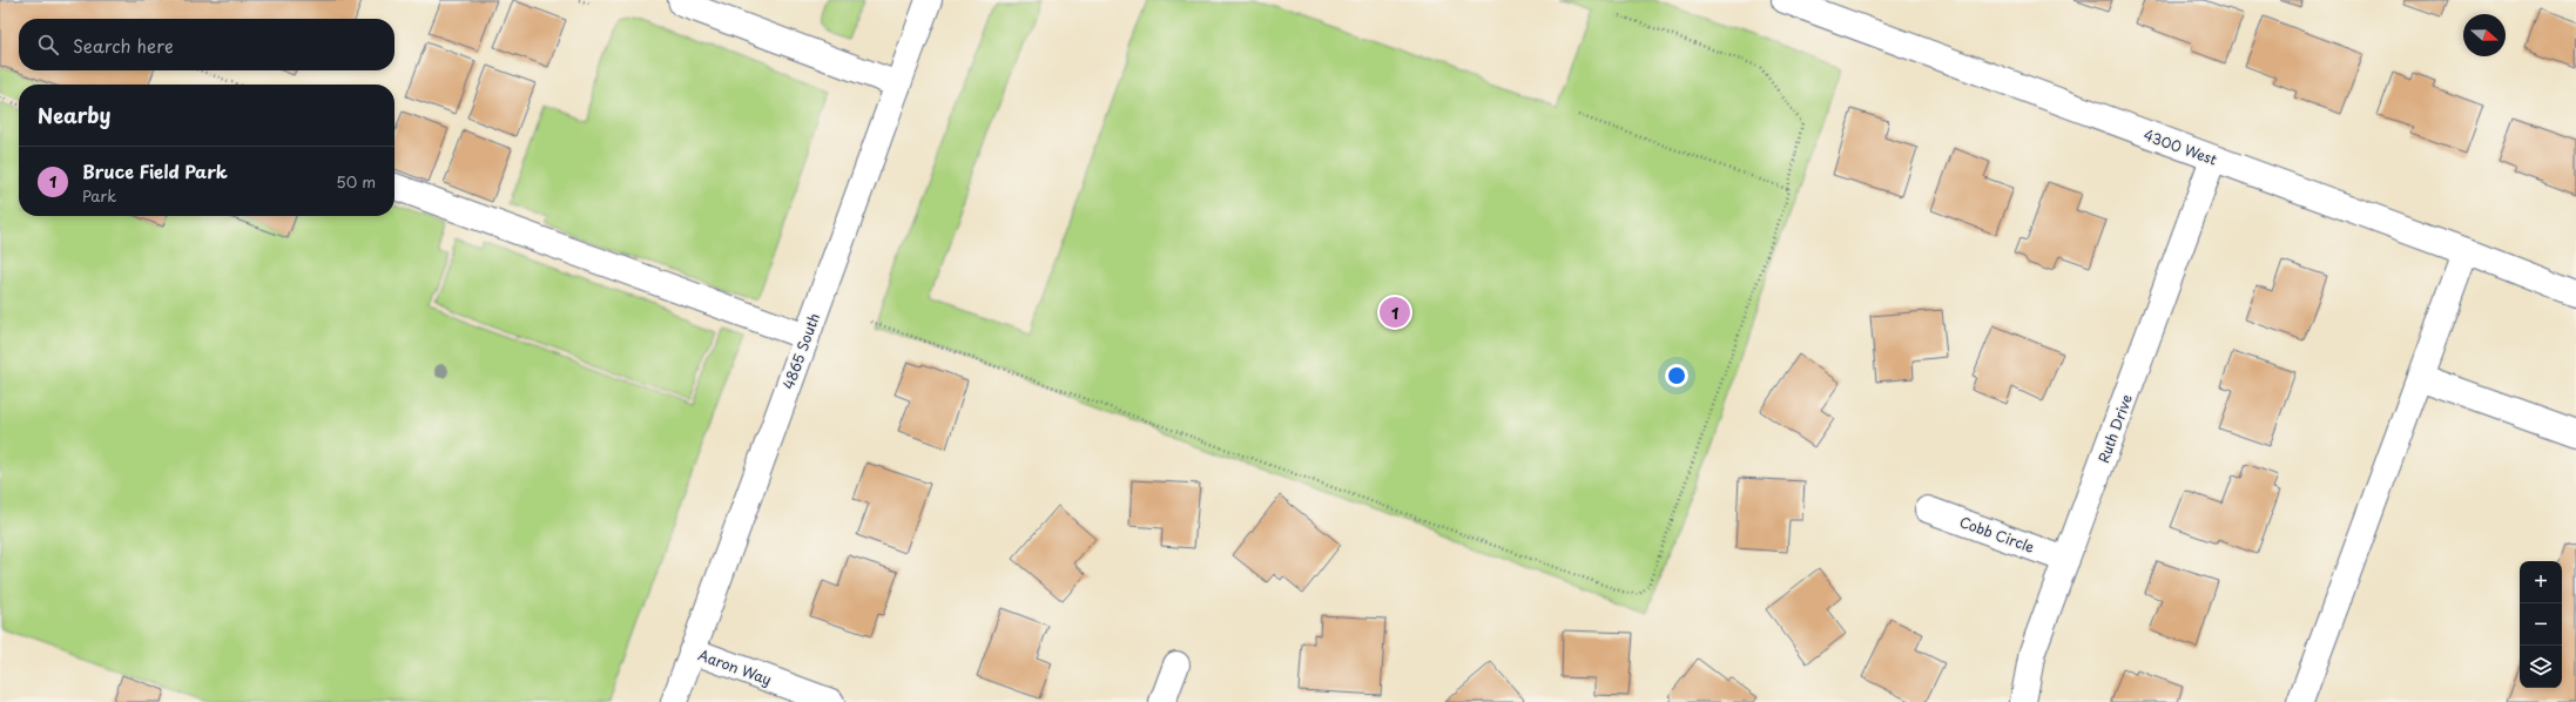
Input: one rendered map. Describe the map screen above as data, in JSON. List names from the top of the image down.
{
  "streets": {
    "street": [
      "4300 West",
      "4865 South",
      "Ruth Drive",
      "Cobb Circle",
      "Aaron Way"
    ]
  },
  "crossings": [
    ["4300 West", "Ruth Drive"],
    ["4865 South", "Aaron Way"],
    ["Ruth Drive", "Cobb Circle"]
  ],
  "north": "right",
  "page": {
    "search": "Search here",
    "heading": "Nearby",
    "list": [
      {
        "mark": "1",
        "name": "Bruce Field Park",
        "note": "Park",
        "value": "50 m"
      }
    ],
    "pins": "1",
    "map_buttons": ["+", "−"]
  }
}
